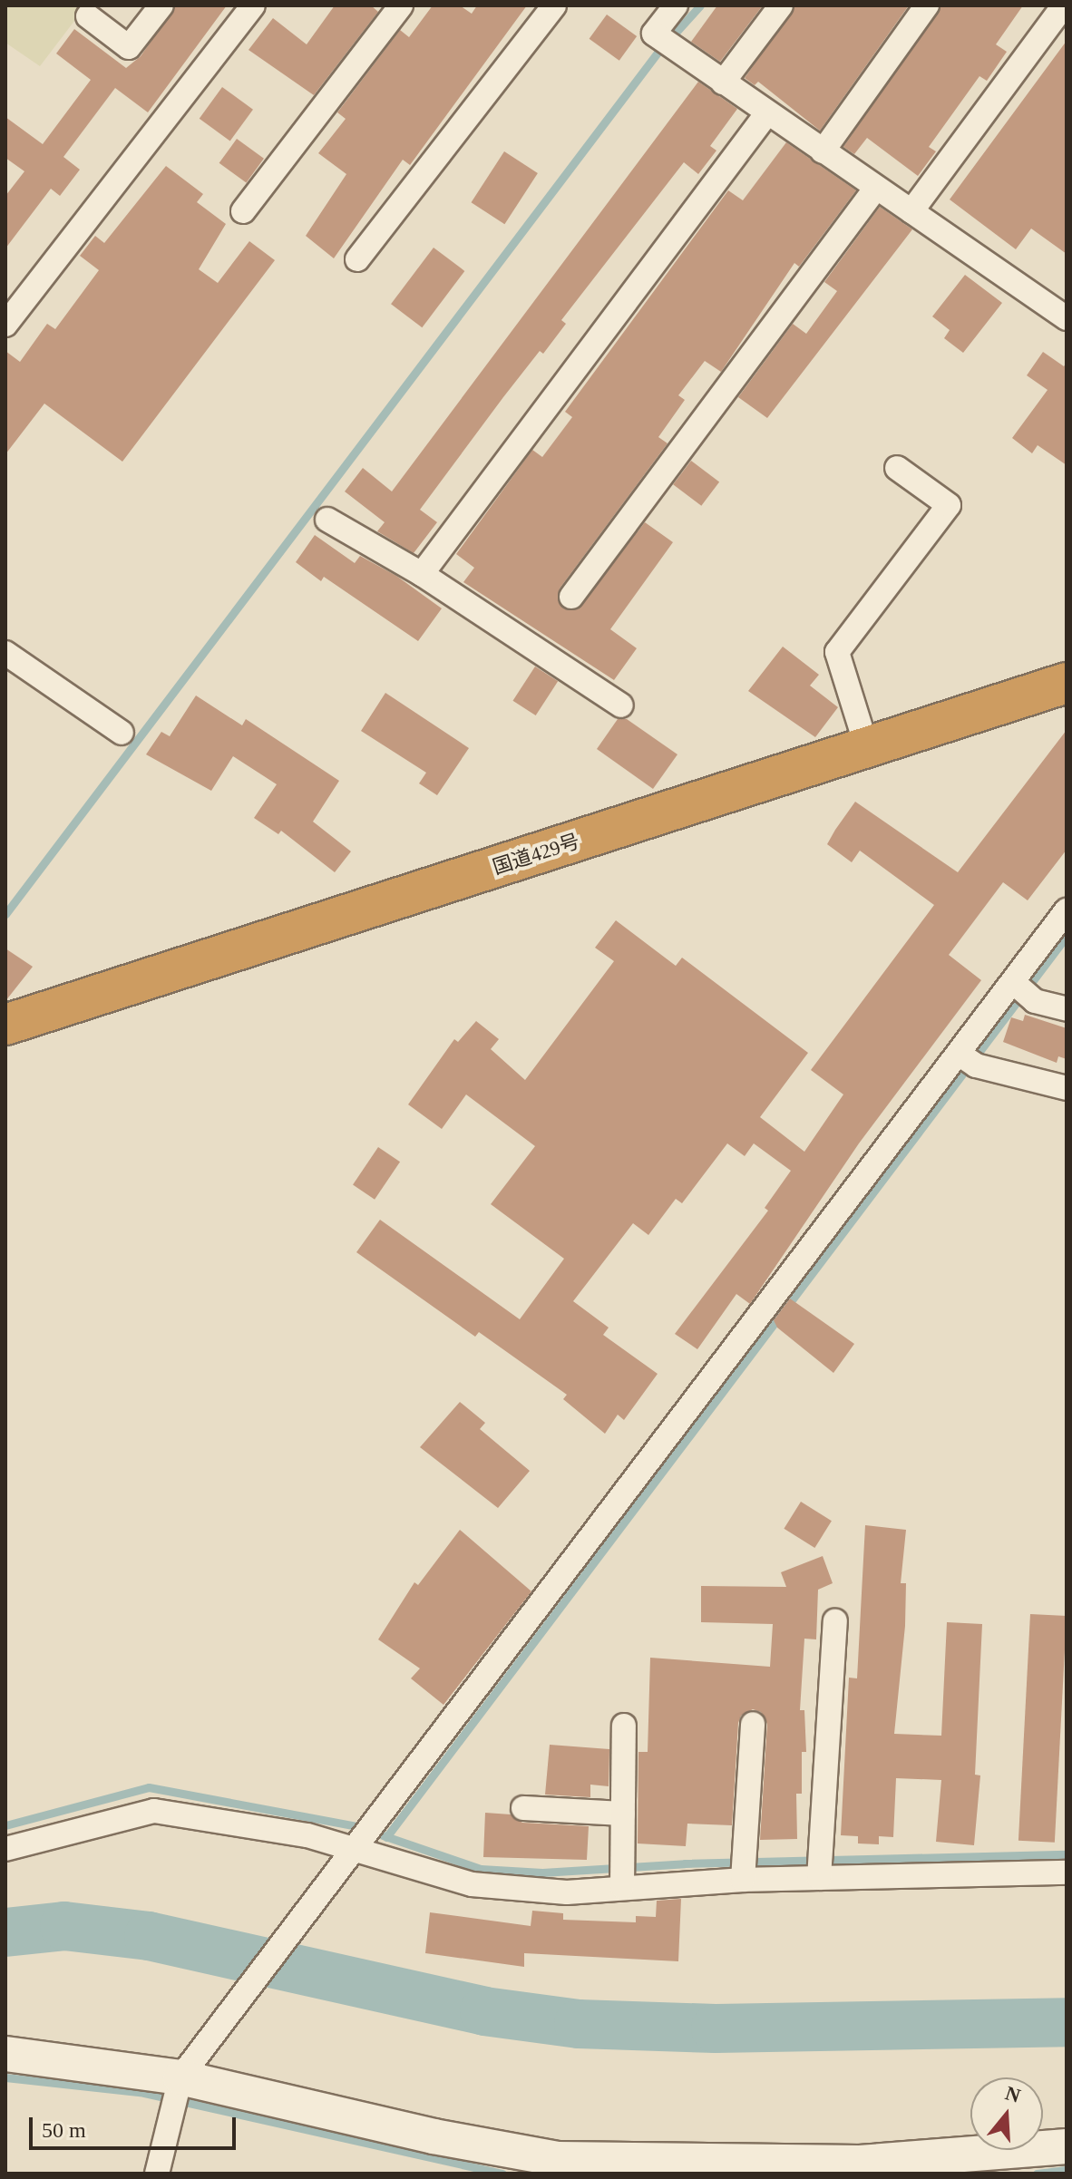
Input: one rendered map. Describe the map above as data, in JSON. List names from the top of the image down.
{
  "streets": {
    "highway": ["国道429号"]
  },
  "scale_bar": "50 m",
  "north": "top"
}
